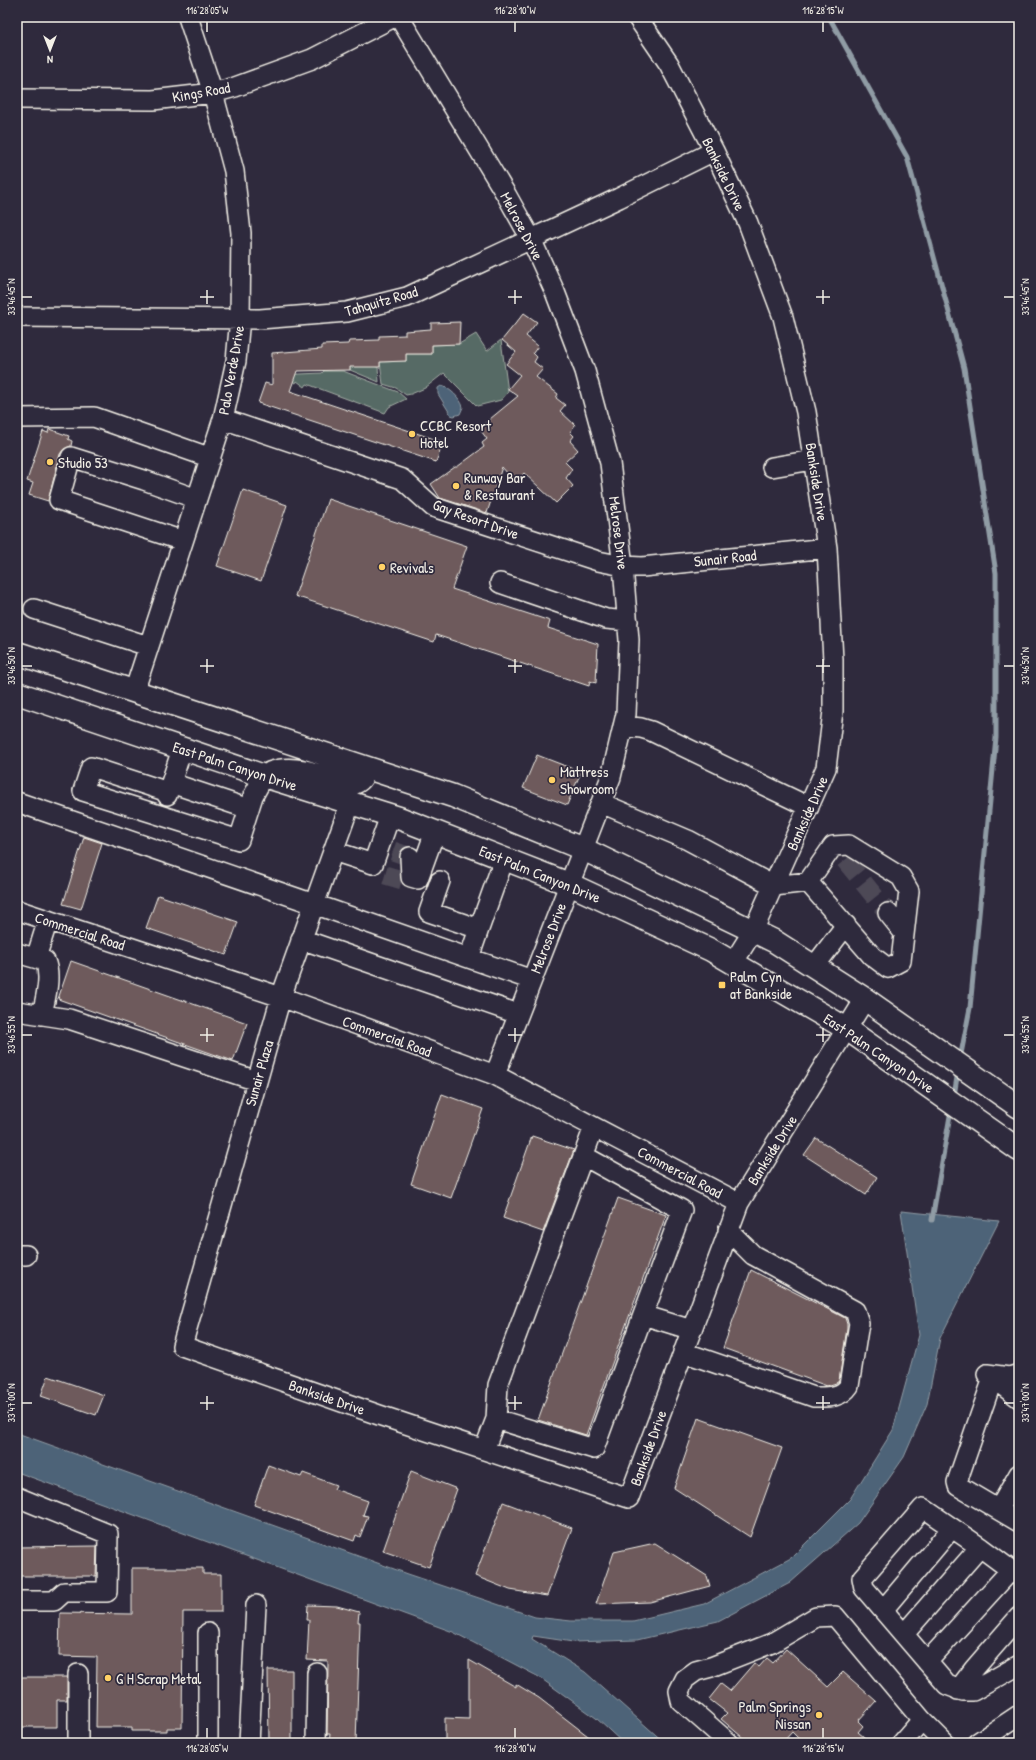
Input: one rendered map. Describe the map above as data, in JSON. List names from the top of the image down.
{
  "streets": {
    "main road": ["East Palm Canyon Drive"],
    "street": [
      "Kings Road",
      "Bankside Drive",
      "Melrose Drive",
      "Tahquitz Road",
      "Palo Verde Drive",
      "Gay Resort Drive",
      "Sunair Road",
      "Commercial Road",
      "Sunair Plaza"
    ]
  },
  "crossings": [
    ["Kings Road", "Palo Verde Drive"],
    ["Bankside Drive", "Tahquitz Road"],
    ["Bankside Drive", "Sunair Road"],
    ["Bankside Drive", "East Palm Canyon Drive"],
    ["Bankside Drive", "Commercial Road"],
    ["Bankside Drive", "Sunair Plaza"],
    ["Melrose Drive", "Tahquitz Road"],
    ["Melrose Drive", "Gay Resort Drive"],
    ["Melrose Drive", "Sunair Road"],
    ["Melrose Drive", "East Palm Canyon Drive"],
    ["Melrose Drive", "Commercial Road"],
    ["Tahquitz Road", "Palo Verde Drive"],
    ["Palo Verde Drive", "Gay Resort Drive"],
    ["Gay Resort Drive", "Sunair Road"],
    ["East Palm Canyon Drive", "Sunair Plaza"],
    ["Commercial Road", "Sunair Plaza"]
  ],
  "places": {
    "other": [
      "CCBC Resort Hotel",
      "Studio 53",
      "Runway Bar & Restaurant",
      "Revivals",
      "Mattress Showroom",
      "G H Scrap Metal",
      "Palm Springs Nissan"
    ],
    "transit": ["Palm Cyn at Bankside"]
  },
  "north": "bottom",
  "coordinates": [
    "116°28'05\"W",
    "116°28'10\"W",
    "116°28'15\"W",
    "33°46'45\"N",
    "33°46'50\"N",
    "33°46'55\"N",
    "33°47'00\"N"
  ]
}
